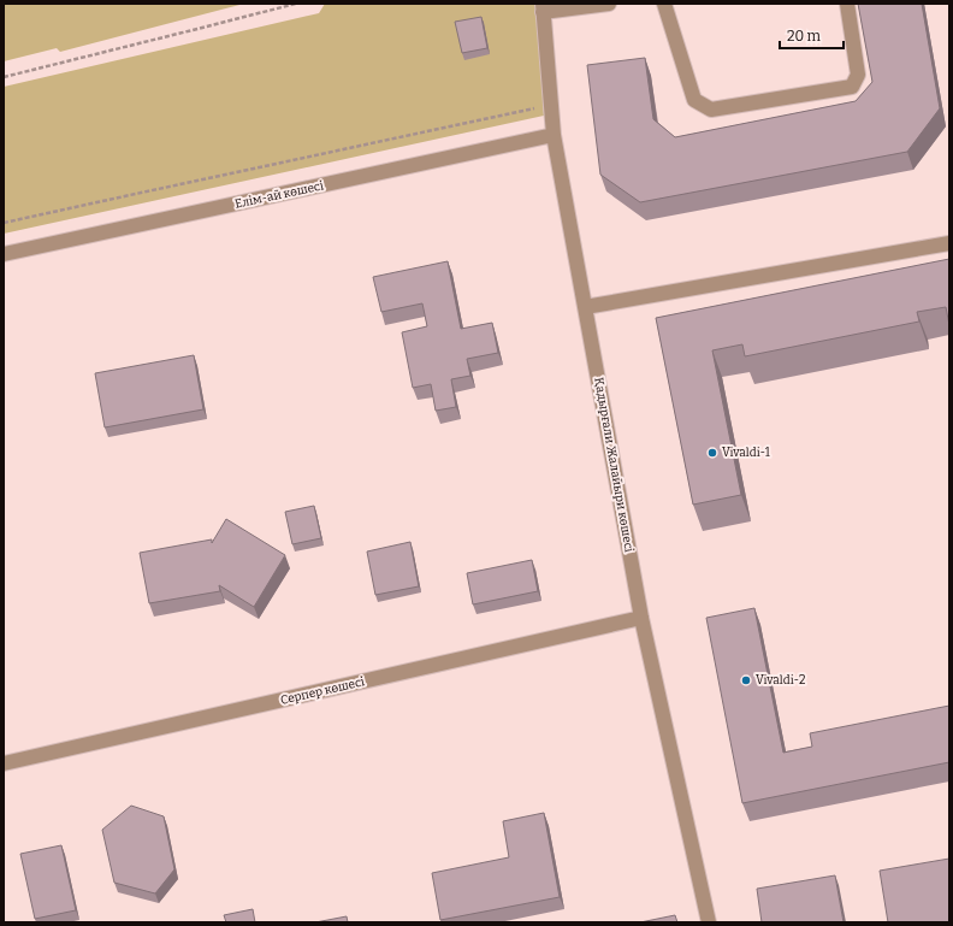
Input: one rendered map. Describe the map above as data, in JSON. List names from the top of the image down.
{
  "streets": {
    "street": ["Елім-ай көшесі", "Қадырғали Жалайыри көшесі", "Серпер көшесі"]
  },
  "crossings": [
    ["Елім-ай көшесі", "Қадырғали Жалайыри көшесі"],
    ["Қадырғали Жалайыри көшесі", "Серпер көшесі"]
  ],
  "places": ["Vivaldi-1", "Vivaldi-2"],
  "scale_bar": "20 m"
}
